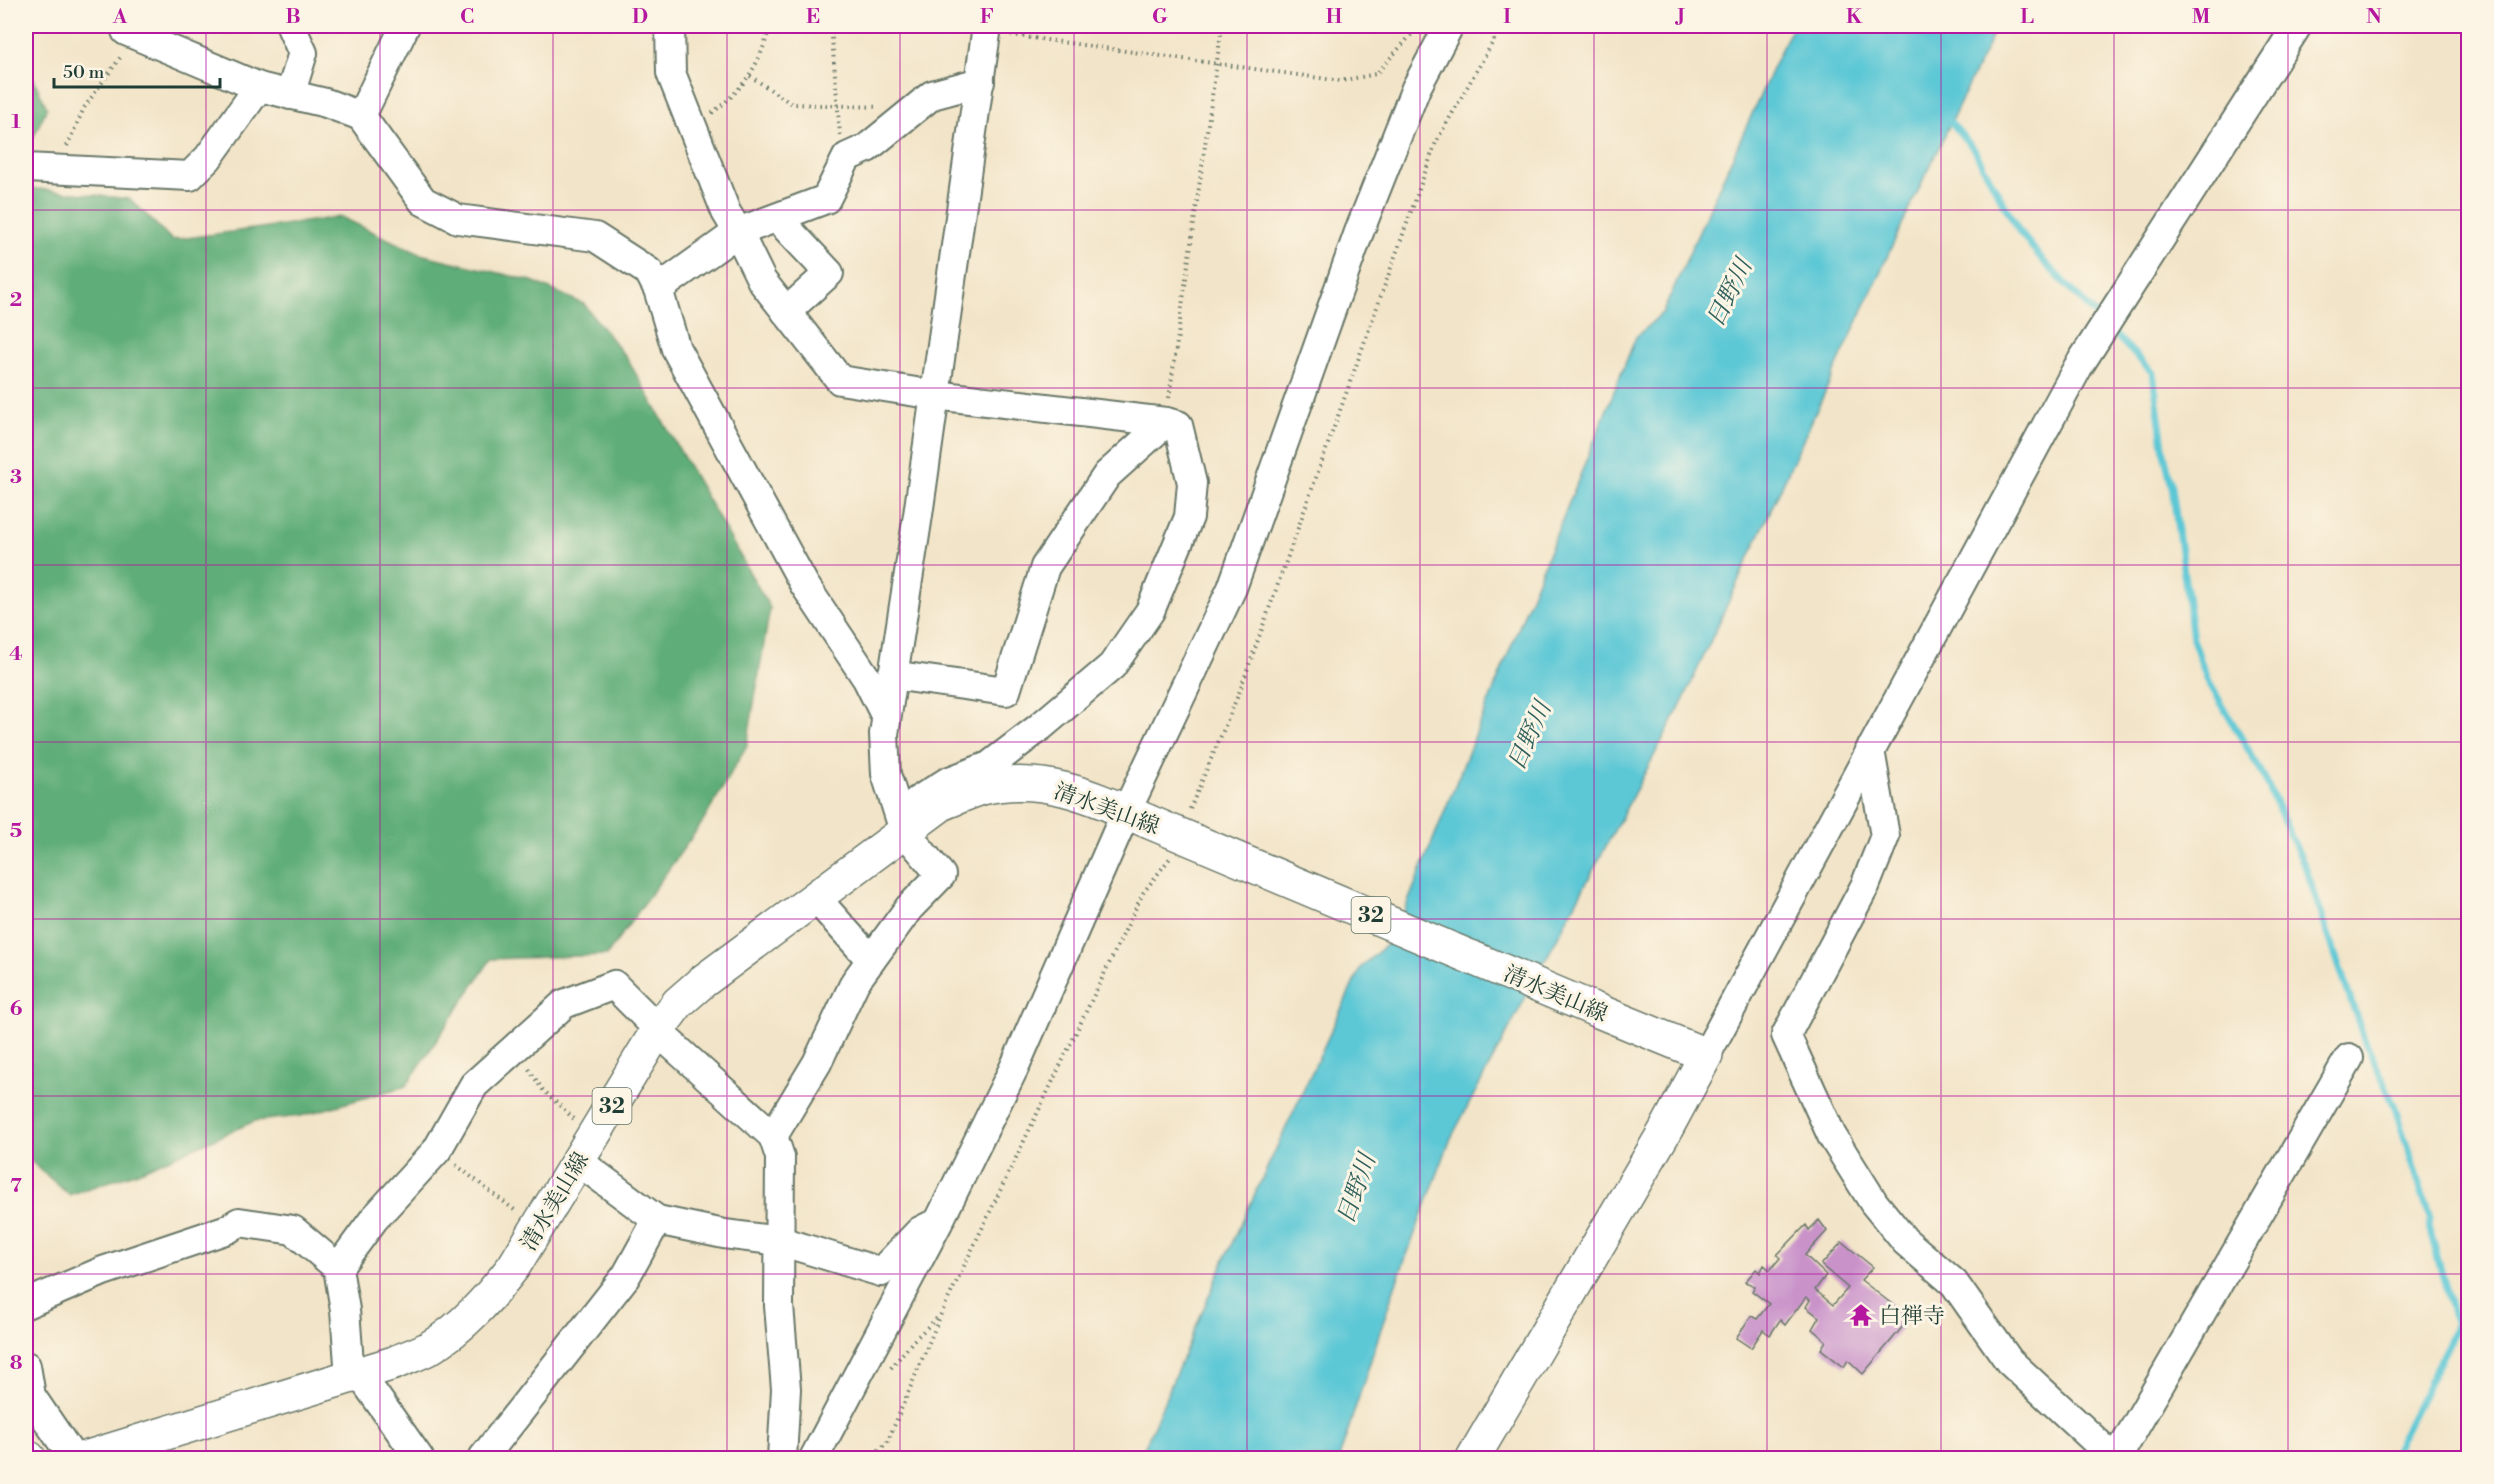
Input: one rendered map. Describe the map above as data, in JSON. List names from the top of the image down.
{
  "streets": {
    "main road": ["清水美山線", "32"]
  },
  "water": ["日野川"],
  "places": {
    "temple": ["白禅寺"]
  },
  "scale_bar": "50 m",
  "grid": {
    "columns": [
      "A",
      "B",
      "C",
      "D",
      "E",
      "F",
      "G",
      "H",
      "I",
      "J",
      "K",
      "L",
      "M",
      "N"
    ],
    "rows": [
      "1",
      "2",
      "3",
      "4",
      "5",
      "6",
      "7",
      "8"
    ]
  }
}
